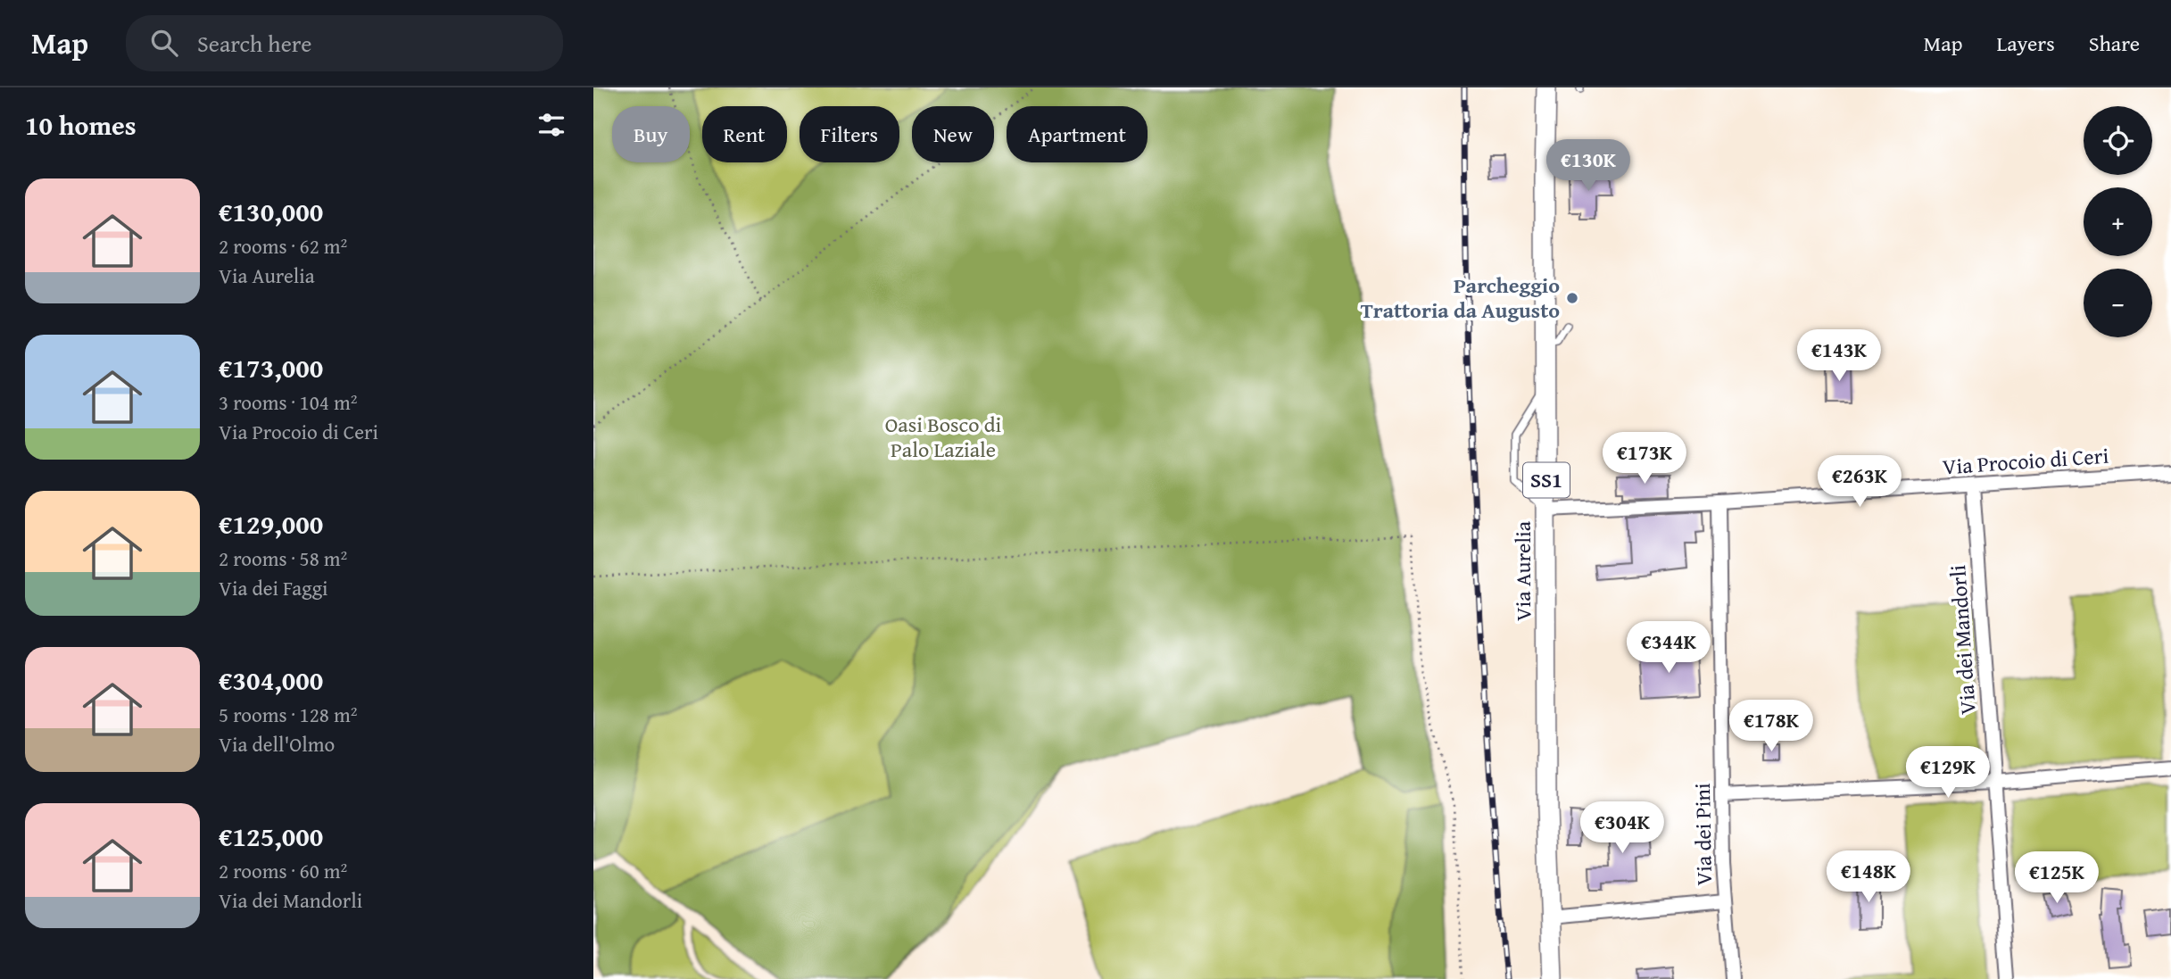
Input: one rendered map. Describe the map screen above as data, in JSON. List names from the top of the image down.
{
  "streets": {
    "main road": ["SS1", "Via Aurelia"],
    "street": ["Via Procoio di Ceri", "Via dei Mandorli", "Via dei Pini"]
  },
  "crossings": [
    ["Via Procoio di Ceri", "Via Aurelia"],
    ["Via Procoio di Ceri", "Via dei Mandorli"],
    ["Via Procoio di Ceri", "Via dei Pini"]
  ],
  "parks": ["Oasi Bosco di Palo Laziale"],
  "places": ["Parcheggio Trattoria da Augusto"],
  "page": {
    "header": "Map",
    "search": "Search here",
    "nav": ["Map", "Layers", "Share"],
    "heading": "10 homes",
    "map_buttons": ["+", "−"],
    "chip": [
      "Buy",
      "Rent",
      "Filters",
      "New",
      "Apartment"
    ],
    "price": [
      "€130K",
      "€143K",
      "€173K",
      "€263K",
      "€344K",
      "€178K",
      "€129K",
      "€304K",
      "€148K",
      "€125K"
    ],
    "list": [
      {
        "name": "€130,000",
        "note": "2 rooms · 62 m² · Via Aurelia"
      },
      {
        "name": "€173,000",
        "note": "3 rooms · 104 m² · Via Procoio di Ceri"
      },
      {
        "name": "€129,000",
        "note": "2 rooms · 58 m² · Via dei Faggi"
      },
      {
        "name": "€304,000",
        "note": "5 rooms · 128 m² · Via dell'Olmo"
      },
      {
        "name": "€125,000",
        "note": "2 rooms · 60 m² · Via dei Mandorli"
      }
    ]
  }
}
